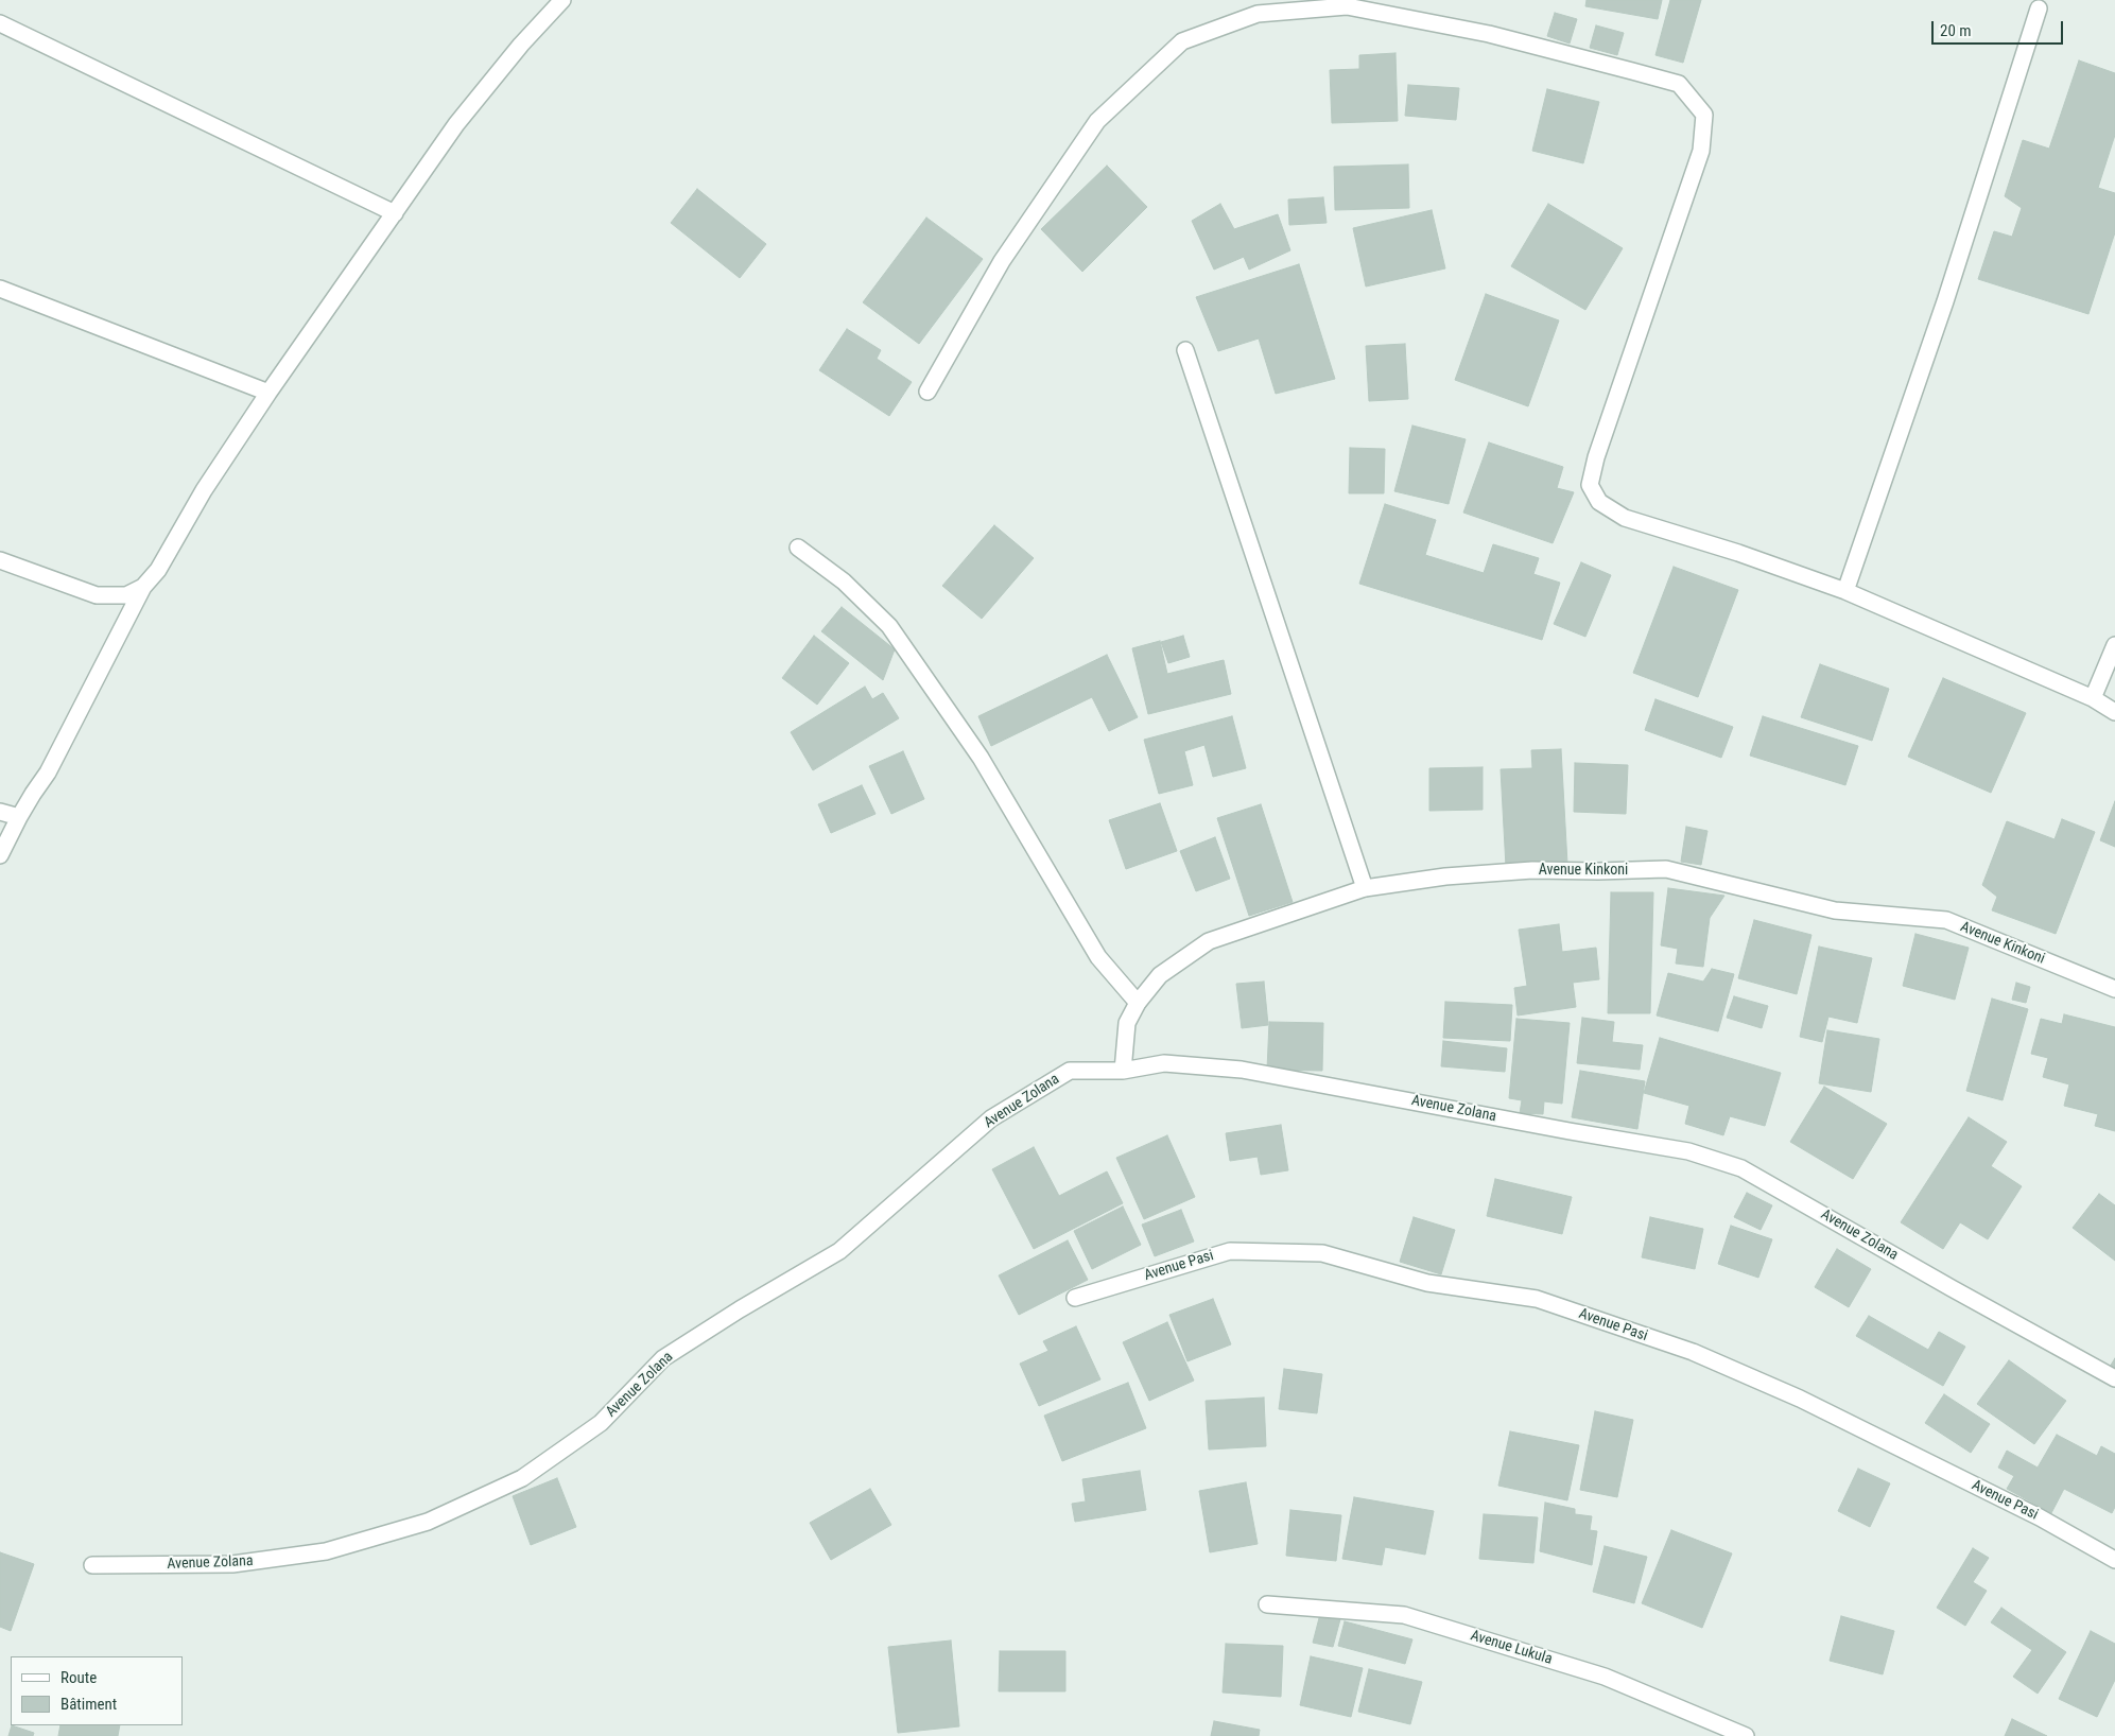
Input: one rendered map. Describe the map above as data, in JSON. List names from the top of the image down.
{
  "streets": {
    "street": [
      "Avenue Kinkoni",
      "Avenue Zolana",
      "Avenue Pasi",
      "Avenue Lukula"
    ]
  },
  "crossings": [
    ["Avenue Kinkoni", "Avenue Zolana"]
  ],
  "legend": ["Route", "Bâtiment"],
  "scale_bar": "20 m"
}
